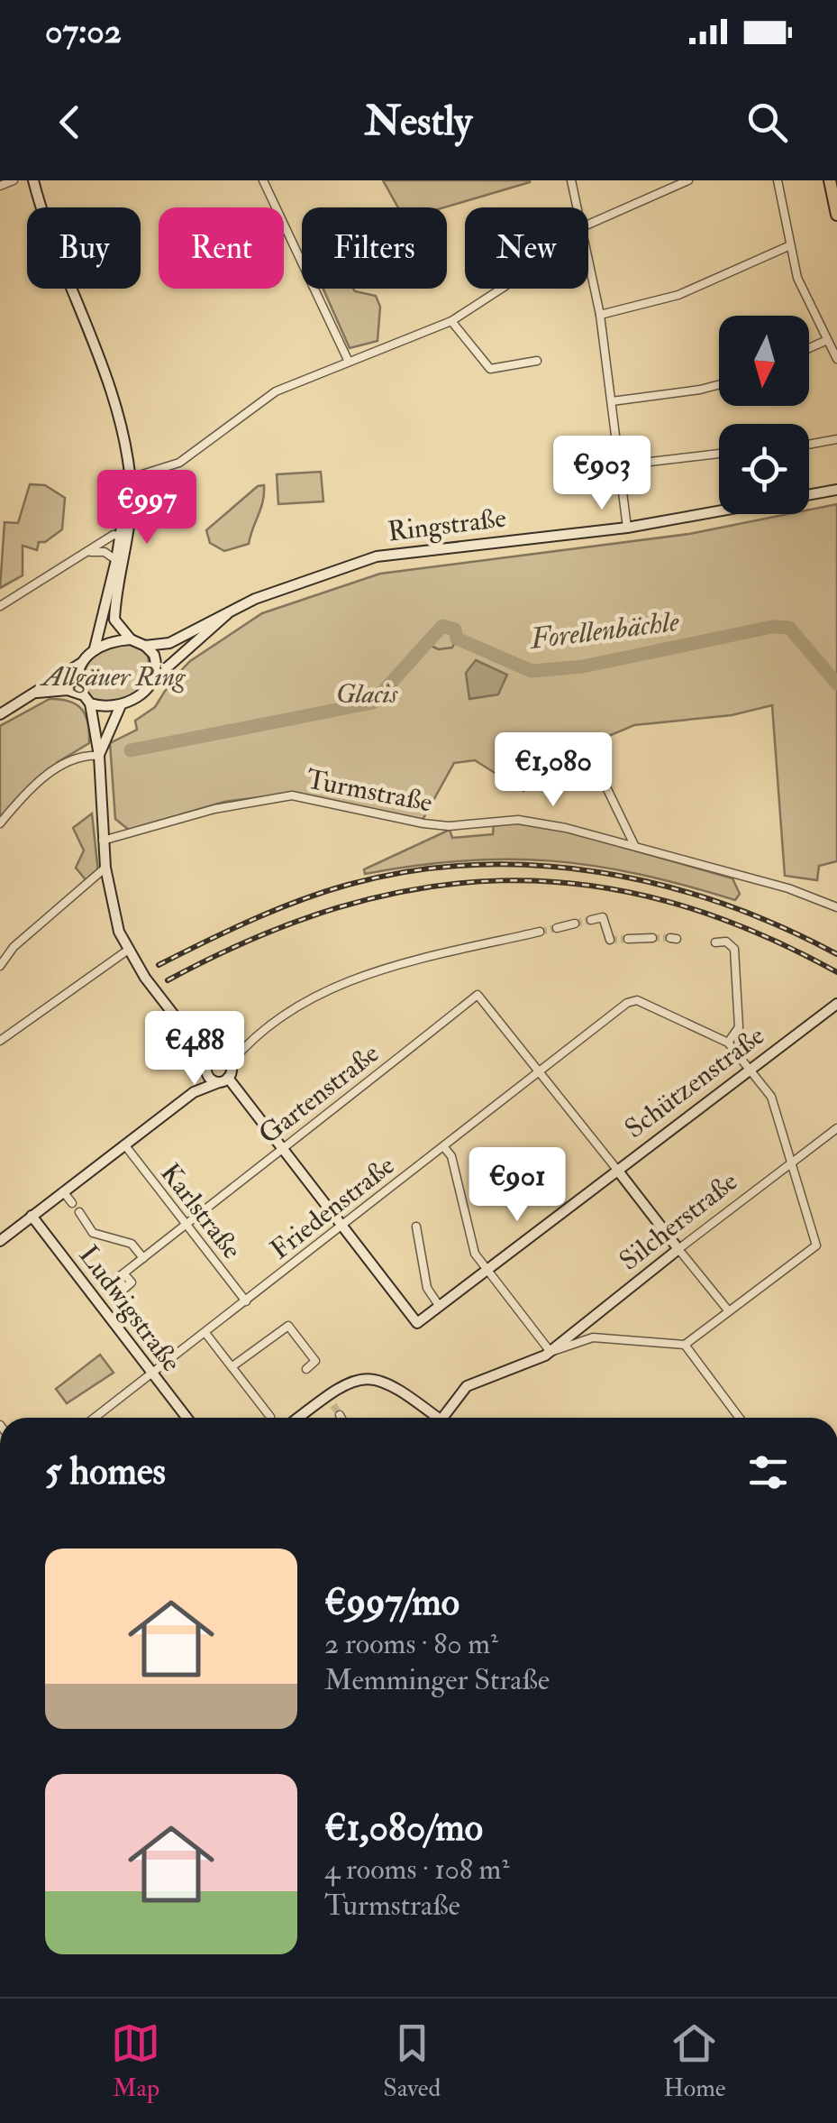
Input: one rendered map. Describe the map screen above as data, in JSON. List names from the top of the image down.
{
  "streets": {
    "street": [
      "Ringstraße",
      "Turmstraße",
      "Schützenstraße",
      "Gartenstraße",
      "Friedenstraße",
      "Karlstraße",
      "Silcherstraße",
      "Ludwigstraße"
    ]
  },
  "crossings": [
    ["Schützenstraße", "Friedenstraße"],
    ["Gartenstraße", "Friedenstraße"],
    ["Gartenstraße", "Karlstraße"],
    ["Friedenstraße", "Karlstraße"],
    ["Friedenstraße", "Ludwigstraße"]
  ],
  "water": ["Forellenbächle"],
  "parks": ["Allgäuer Ring", "Glacis"],
  "north": "bottom",
  "page": {
    "status": "07:02",
    "header": "Nestly",
    "chip": [
      "Buy",
      "Rent",
      "Filters",
      "New"
    ],
    "price": [
      "€903",
      "€997",
      "€1,080",
      "€488",
      "€901"
    ],
    "heading": "5 homes",
    "list": [
      {
        "name": "€997/mo",
        "note": "2 rooms · 80 m² · Memminger Straße"
      },
      {
        "name": "€1,080/mo",
        "note": "4 rooms · 108 m² · Turmstraße"
      }
    ],
    "tabs": ["Map", "Saved", "Home"]
  }
}
